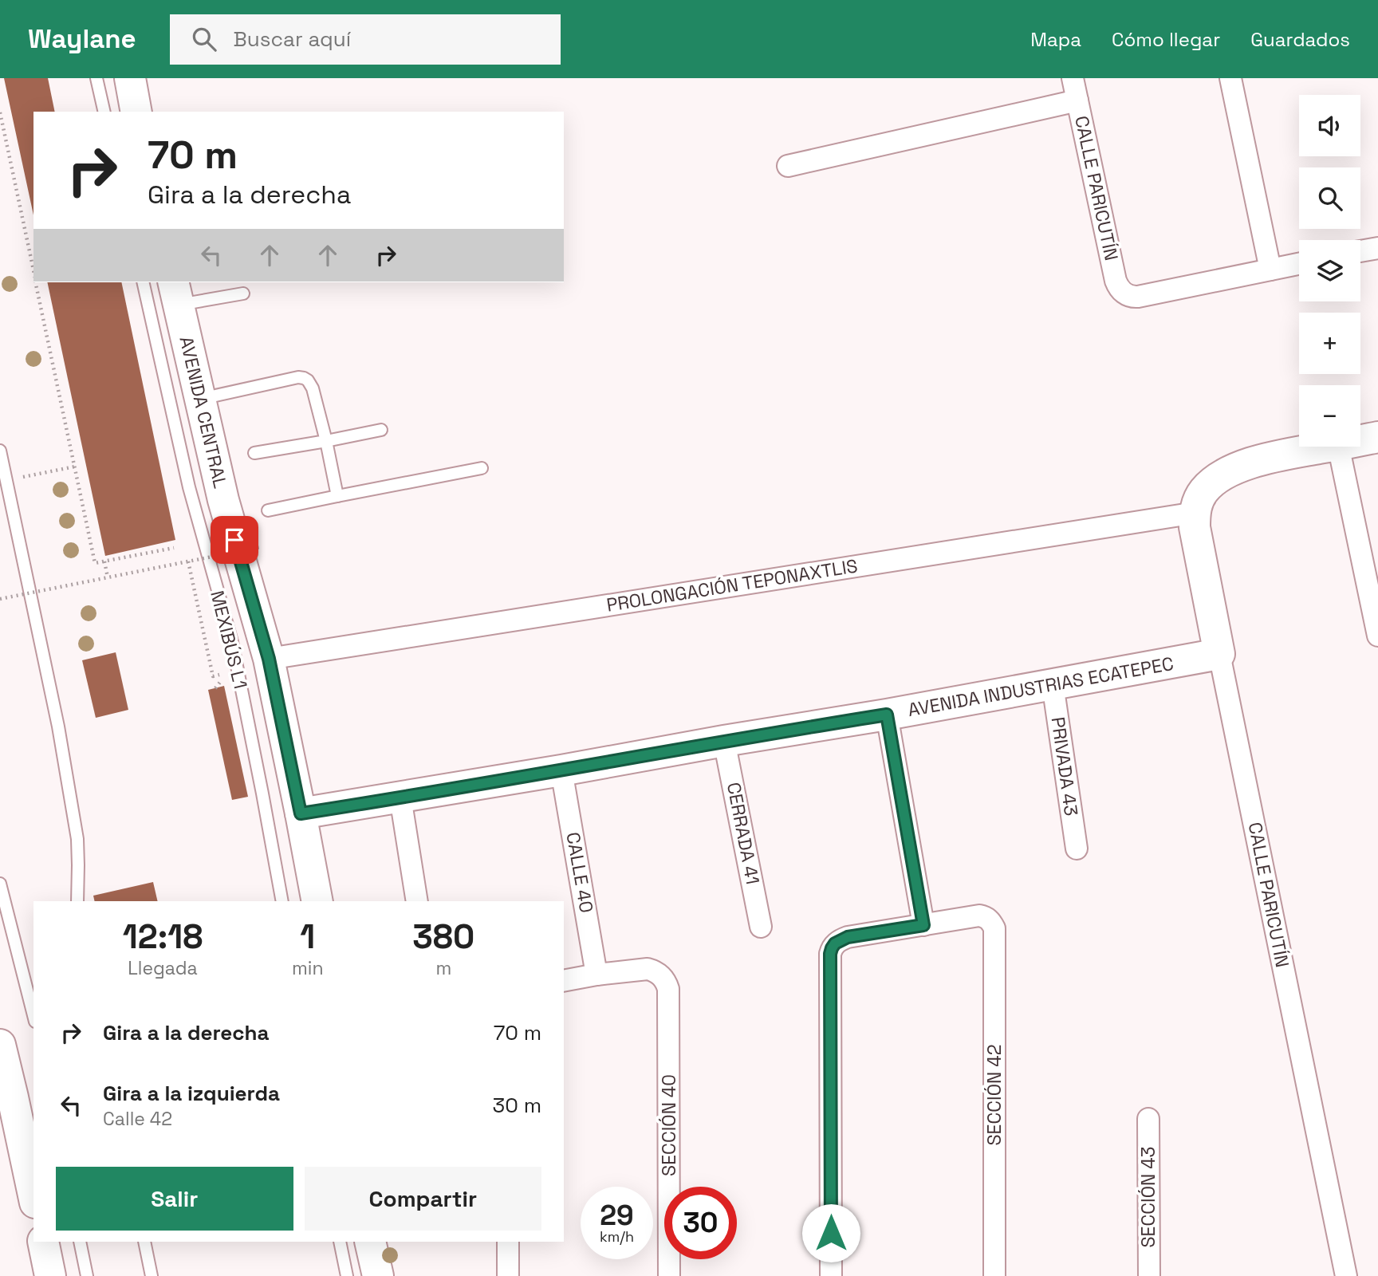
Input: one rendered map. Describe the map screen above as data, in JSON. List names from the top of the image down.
{
  "streets": {
    "main road": ["CALLE PARICUTÍN", "AVENIDA CENTRAL", "AVENIDA INDUSTRIAS ECATEPEC"],
    "street": [
      "PROLONGACIÓN TEPONAXTLIS",
      "PRIVADA 43",
      "CERRADA 41",
      "CALLE 40",
      "SECCIÓN 42",
      "SECCIÓN 40",
      "SECCIÓN 43"
    ],
    "lane": ["MEXIBÚS L1"]
  },
  "crossings": [
    ["CALLE PARICUTÍN", "PROLONGACIÓN TEPONAXTLIS"],
    ["CALLE PARICUTÍN", "AVENIDA INDUSTRIAS ECATEPEC"],
    ["AVENIDA CENTRAL", "PROLONGACIÓN TEPONAXTLIS"],
    ["AVENIDA CENTRAL", "AVENIDA INDUSTRIAS ECATEPEC"],
    ["AVENIDA INDUSTRIAS ECATEPEC", "PRIVADA 43"],
    ["AVENIDA INDUSTRIAS ECATEPEC", "CERRADA 41"],
    ["AVENIDA INDUSTRIAS ECATEPEC", "CALLE 40"],
    ["CALLE 40", "SECCIÓN 40"]
  ],
  "page": {
    "header": "Waylane",
    "search": "Buscar aquí",
    "nav": ["Mapa", "Cómo llegar", "Guardados"],
    "map_buttons": ["+", "−"],
    "turn": ["70 m", "Gira a la derecha"],
    "eta": [
      "12:18",
      "Llegada",
      "1",
      "min",
      "380",
      "m"
    ],
    "list": [
      {
        "name": "Gira a la derecha",
        "value": "70 m"
      },
      {
        "name": "Gira a la izquierda",
        "note": "Calle 42",
        "value": "30 m"
      }
    ],
    "buttons": ["Salir", "Compartir"],
    "speed": "29 km/h",
    "limit": "30"
  }
}
